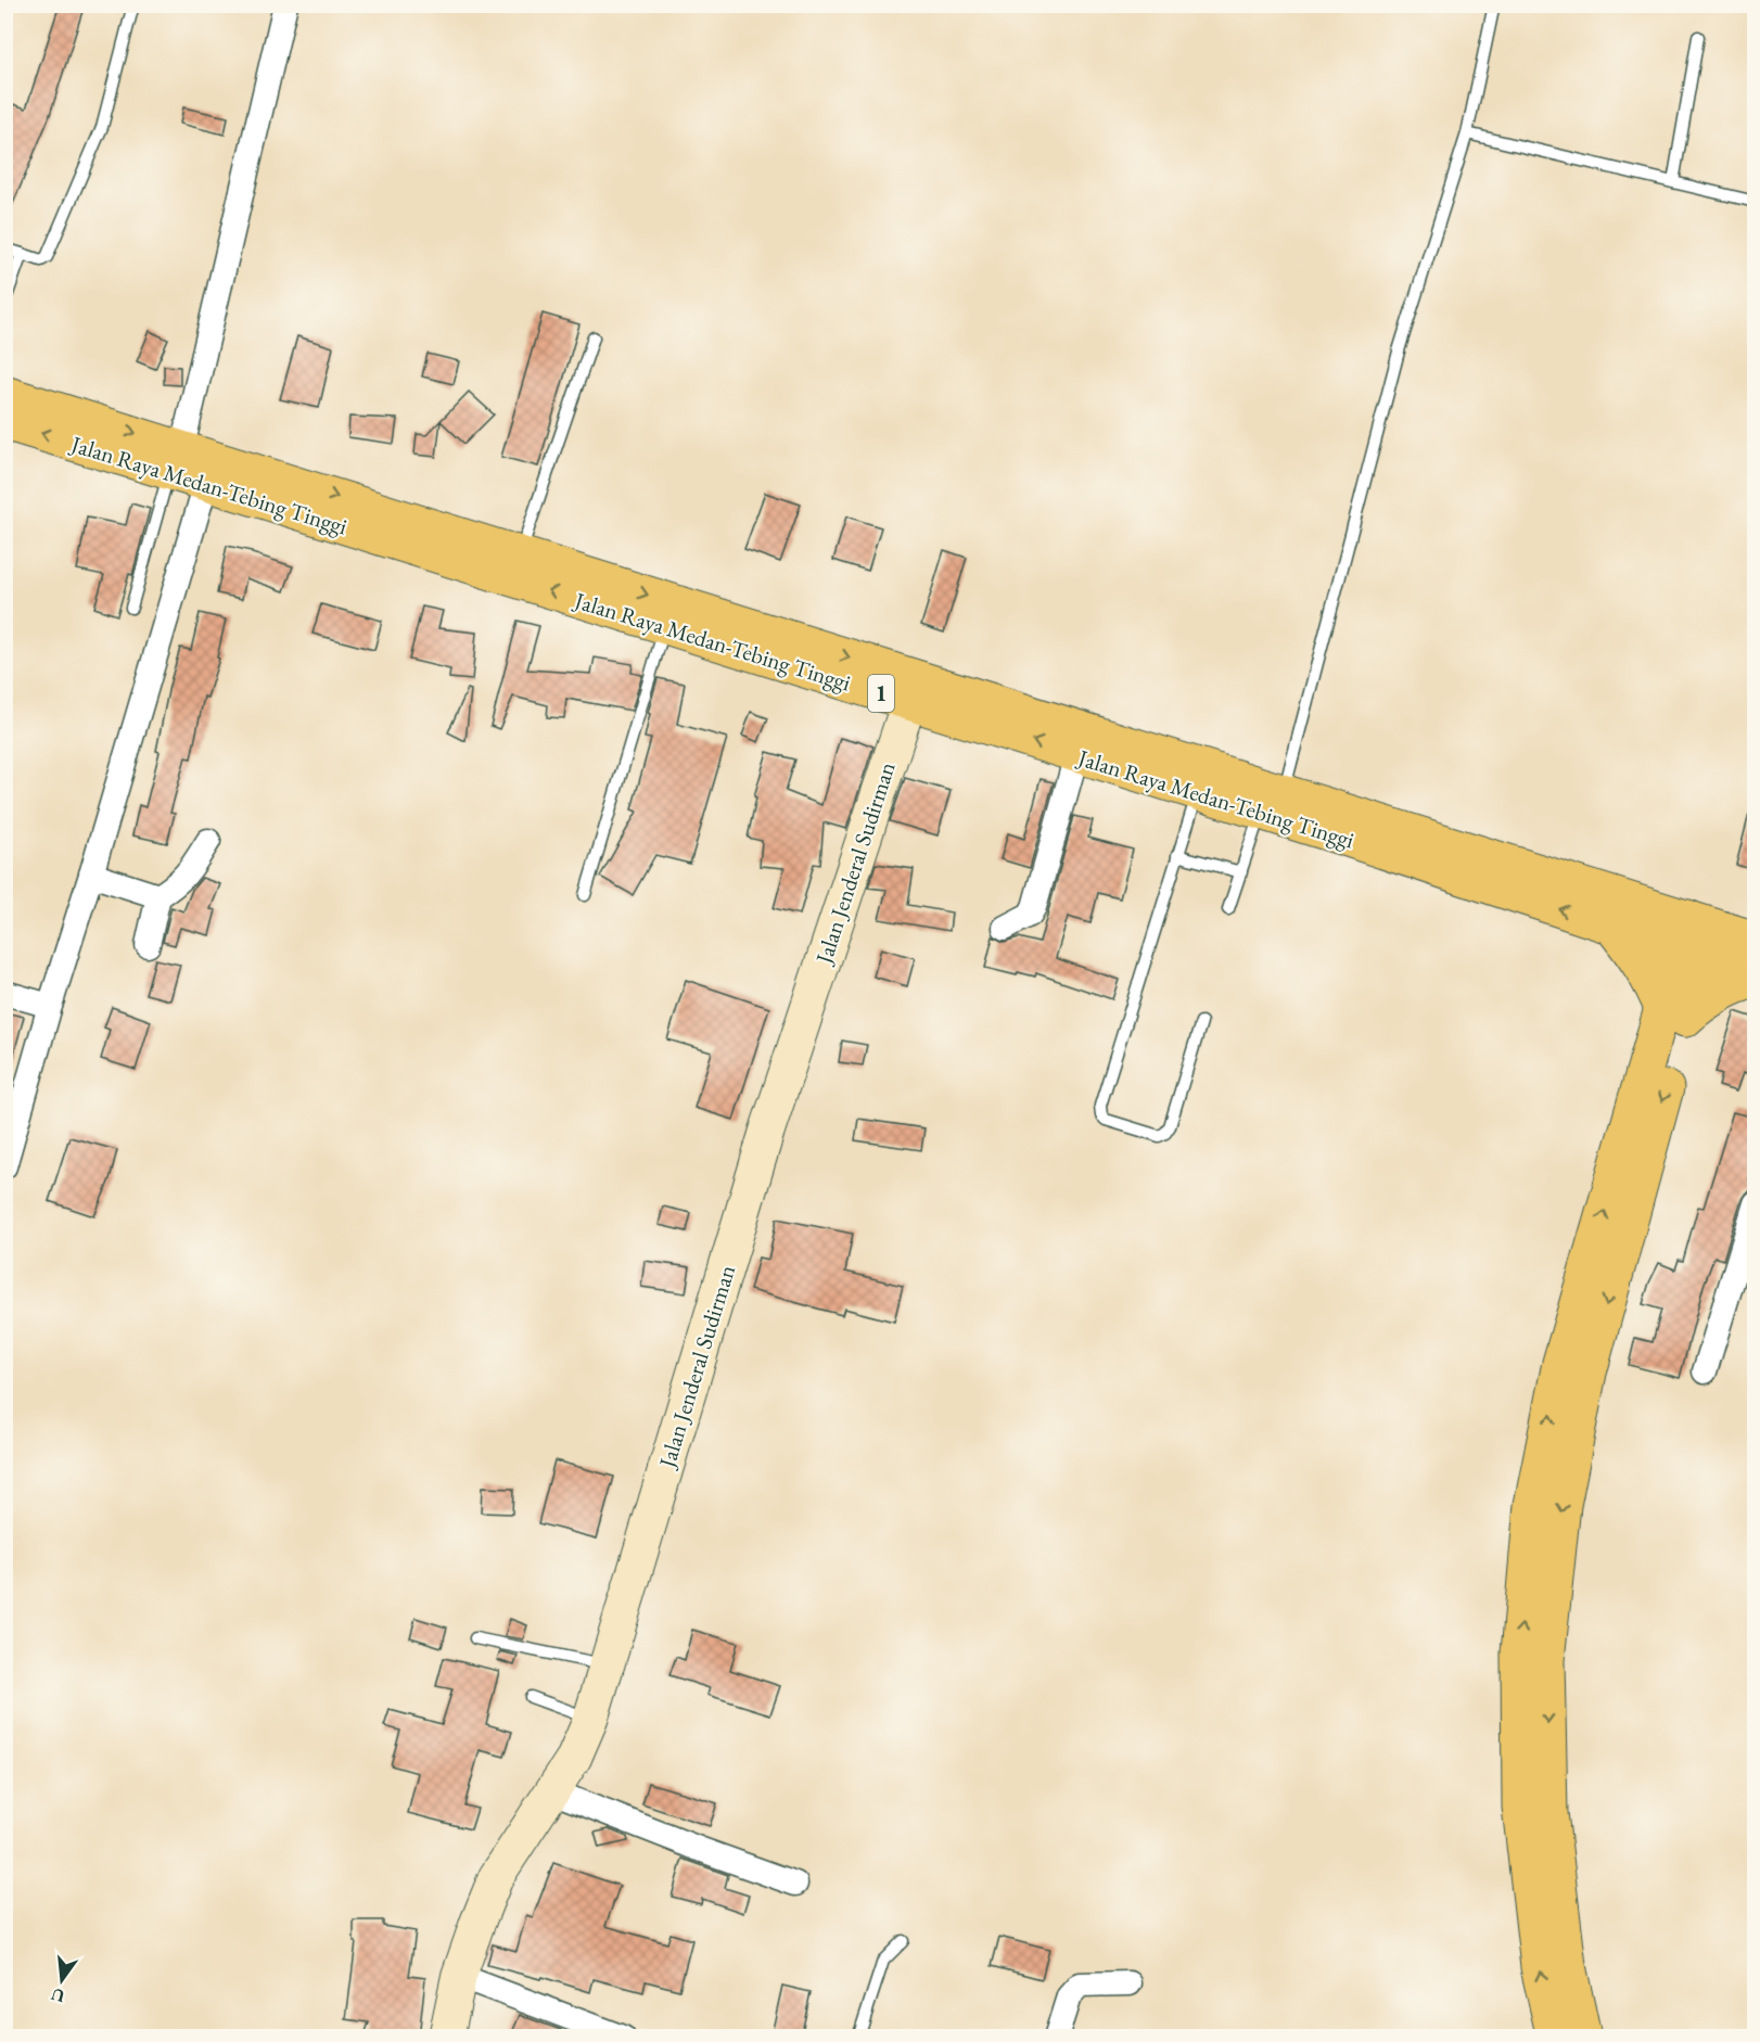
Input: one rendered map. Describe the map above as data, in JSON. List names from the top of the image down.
{
  "streets": {
    "highway": ["Jalan Raya Medan-Tebing Tinggi", "1"],
    "main road": ["Jalan Jenderal Sudirman"]
  },
  "crossings": [
    ["Jalan Raya Medan-Tebing Tinggi", "Jalan Jenderal Sudirman"]
  ],
  "north": "bottom"
}
